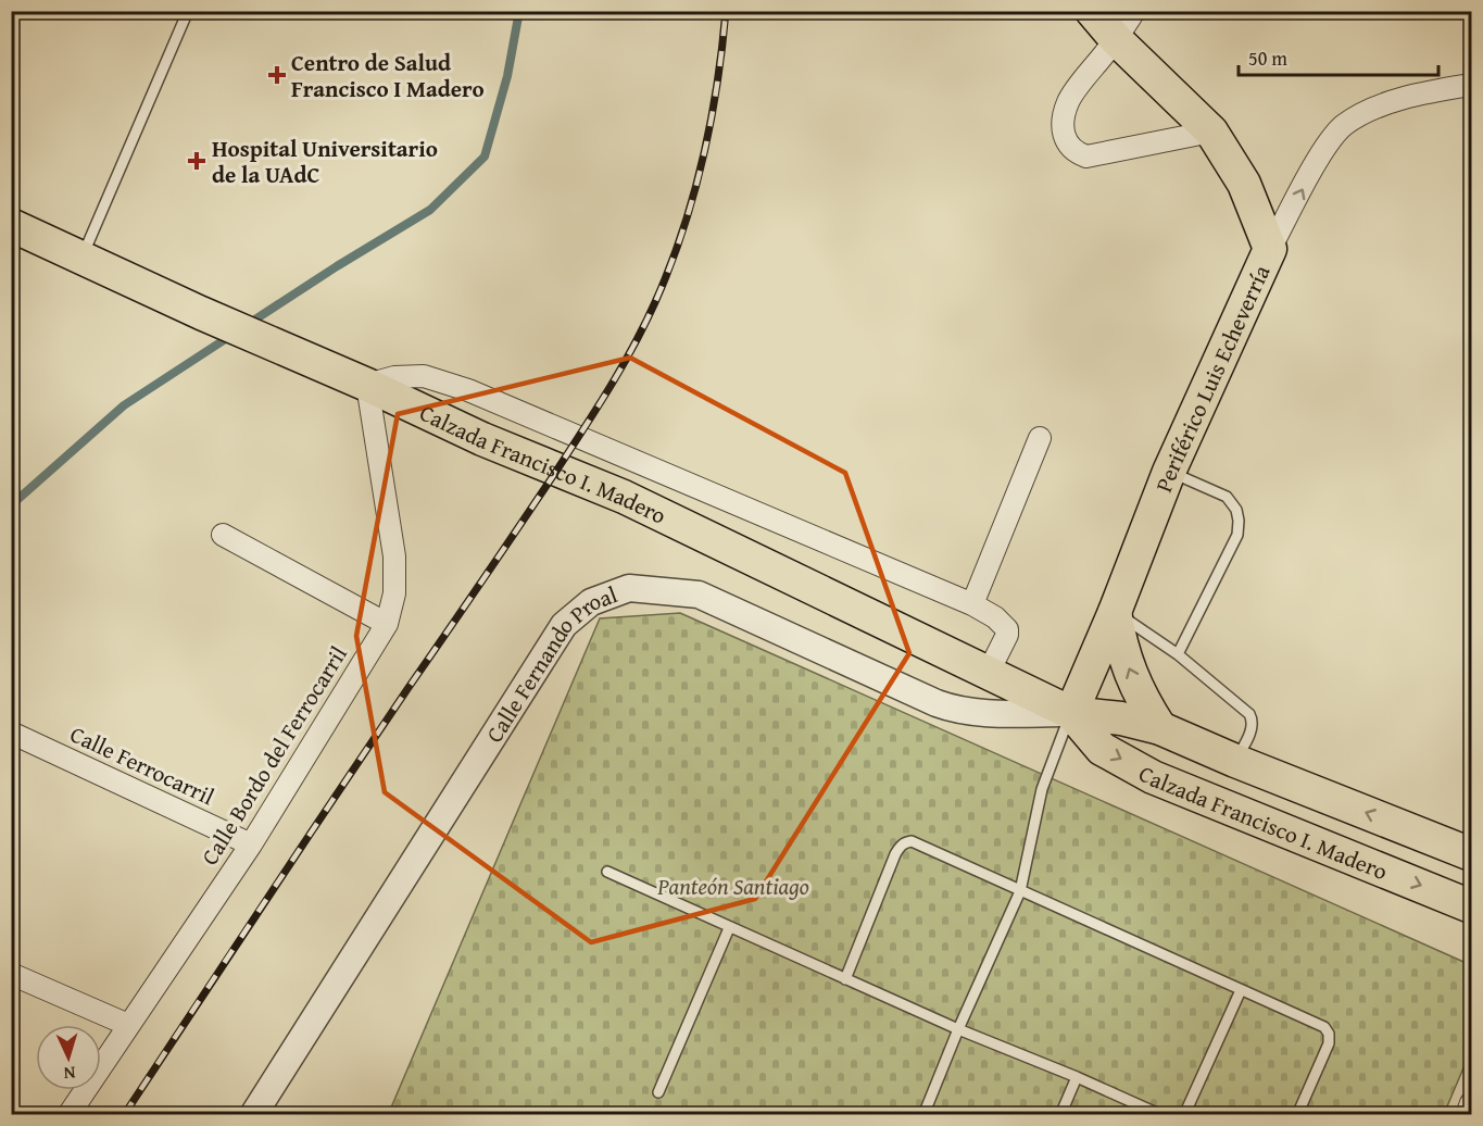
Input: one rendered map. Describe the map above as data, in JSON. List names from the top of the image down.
{
  "streets": {
    "main road": ["Periférico Luis Echeverría", "Calzada Francisco I. Madero"],
    "street": ["Calle Fernando Proal", "Calle Bordo del Ferrocarril", "Calle Ferrocarril"]
  },
  "crossings": [
    ["Periférico Luis Echeverría", "Calzada Francisco I. Madero"],
    ["Periférico Luis Echeverría", "Calle Fernando Proal"],
    ["Calzada Francisco I. Madero", "Calle Fernando Proal"],
    ["Calzada Francisco I. Madero", "Calle Bordo del Ferrocarril"],
    ["Calle Bordo del Ferrocarril", "Calle Ferrocarril"]
  ],
  "parks": ["Panteón Santiago"],
  "places": {
    "health": ["Centro de Salud Francisco I Madero", "Hospital Universitario de la UAdC"]
  },
  "scale_bar": "50 m",
  "north": "bottom"
}
